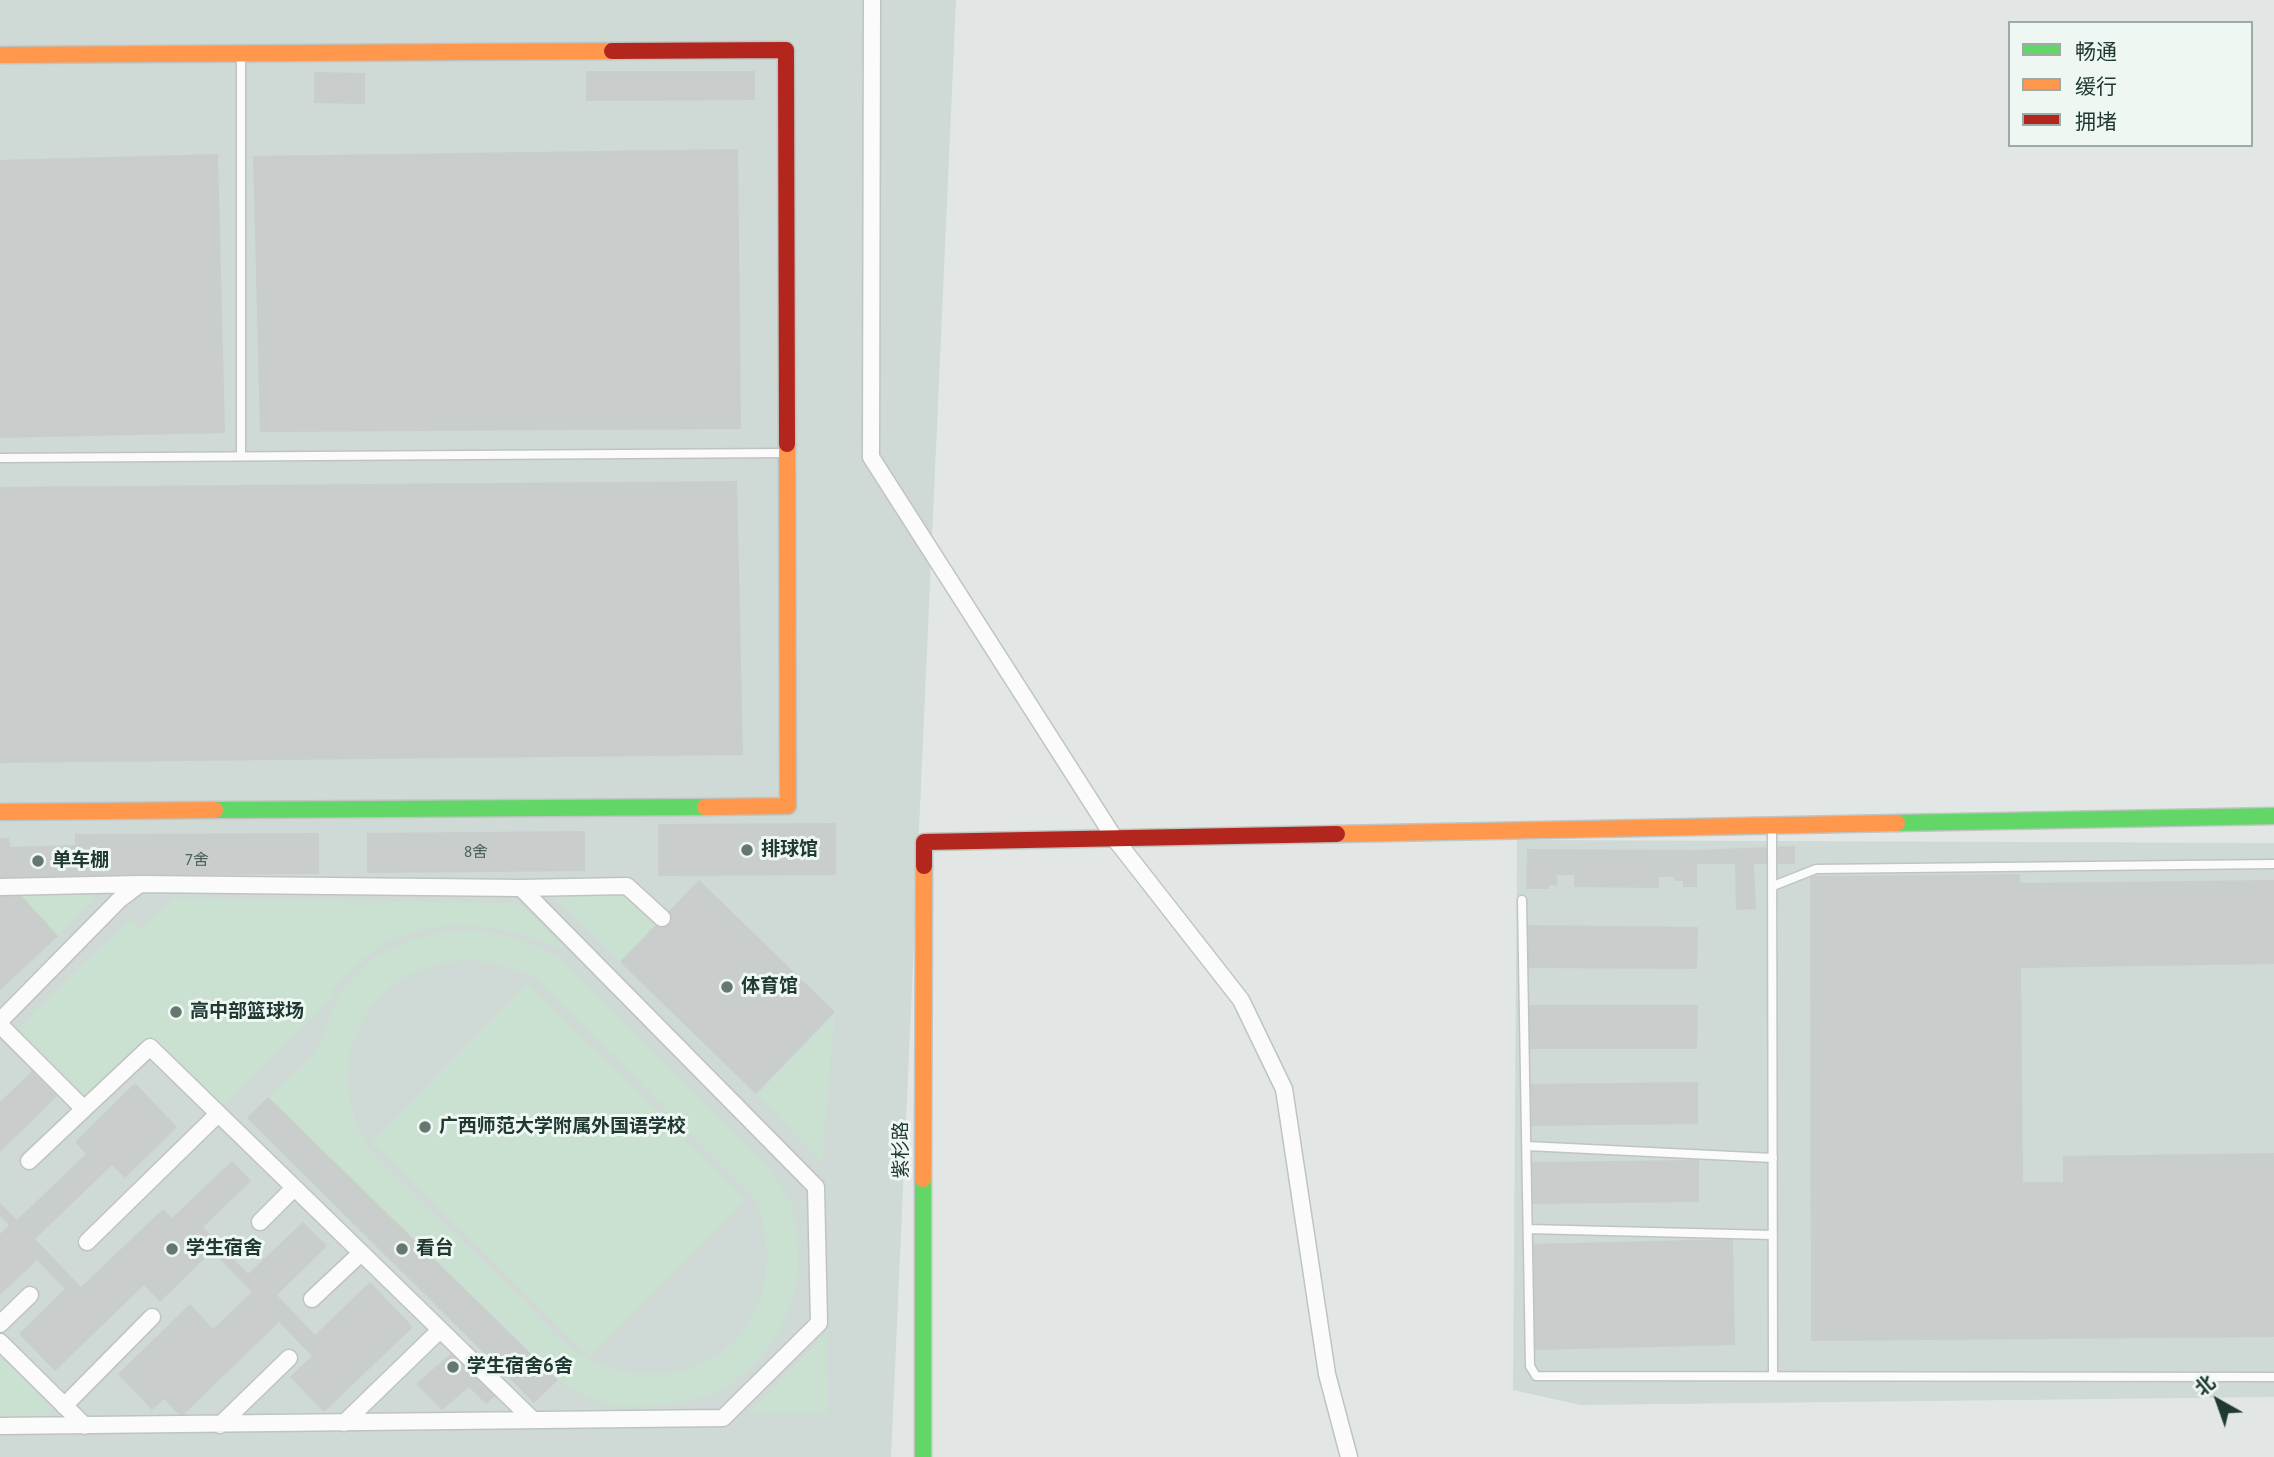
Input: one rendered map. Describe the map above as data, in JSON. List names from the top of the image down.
{
  "streets": {
    "street": ["紫杉路"]
  },
  "places": [
    "排球馆",
    "单车棚",
    "体育馆",
    "高中部篮球场",
    "广西师范大学附属外国语学校",
    "学生宿舍",
    "看台",
    "学生宿舍6舍"
  ],
  "house_numbers": ["8舍", "7舍"],
  "legend": ["畅通", "缓行", "拥堵"],
  "north": "top left"
}
